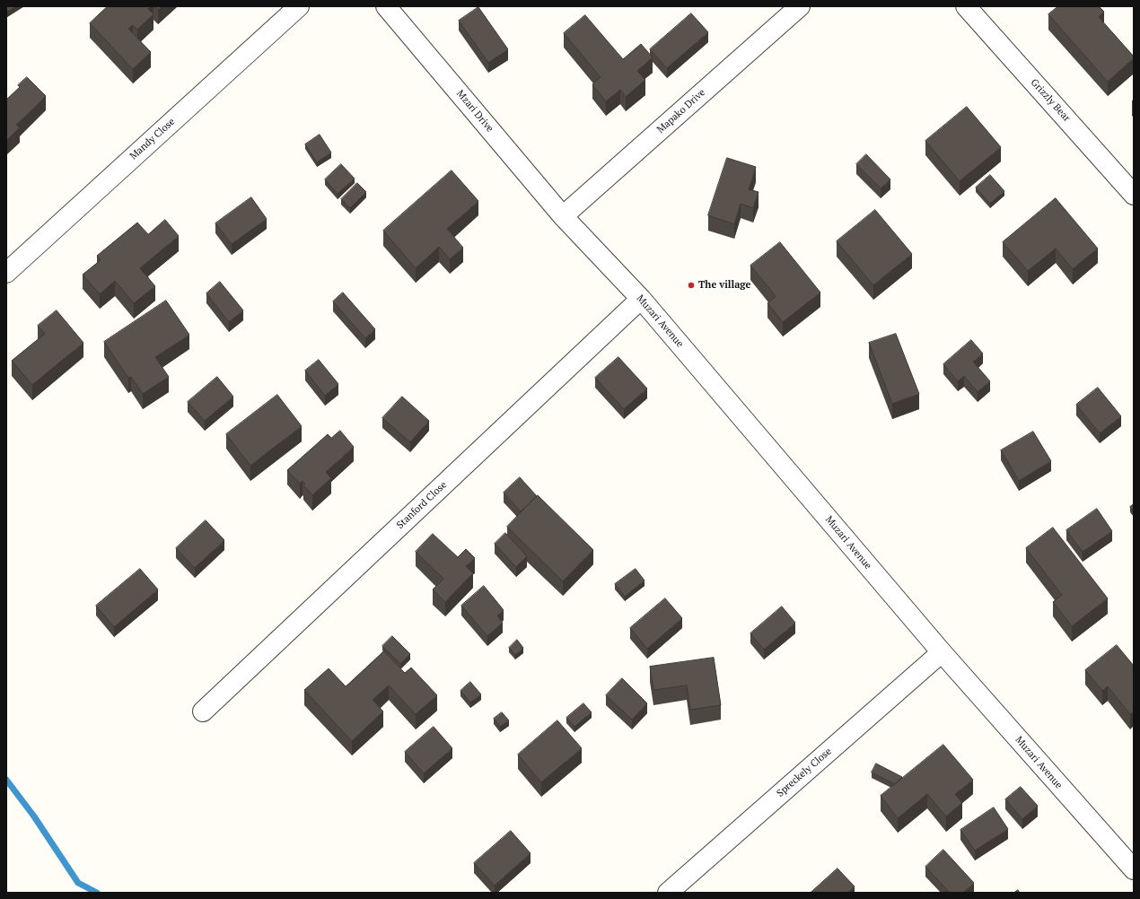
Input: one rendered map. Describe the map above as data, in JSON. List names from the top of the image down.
{
  "streets": {
    "street": [
      "Grizzly Bear",
      "Mzari Drive",
      "Mapako Drive",
      "Mandy Close",
      "Muzari Avenue",
      "Stanford Close",
      "Spreckely Close"
    ]
  },
  "crossings": [
    ["Mzari Drive", "Mapako Drive"],
    ["Mzari Drive", "Muzari Avenue"],
    ["Mapako Drive", "Muzari Avenue"],
    ["Muzari Avenue", "Stanford Close"],
    ["Muzari Avenue", "Spreckely Close"]
  ],
  "places": ["The village"]
}
